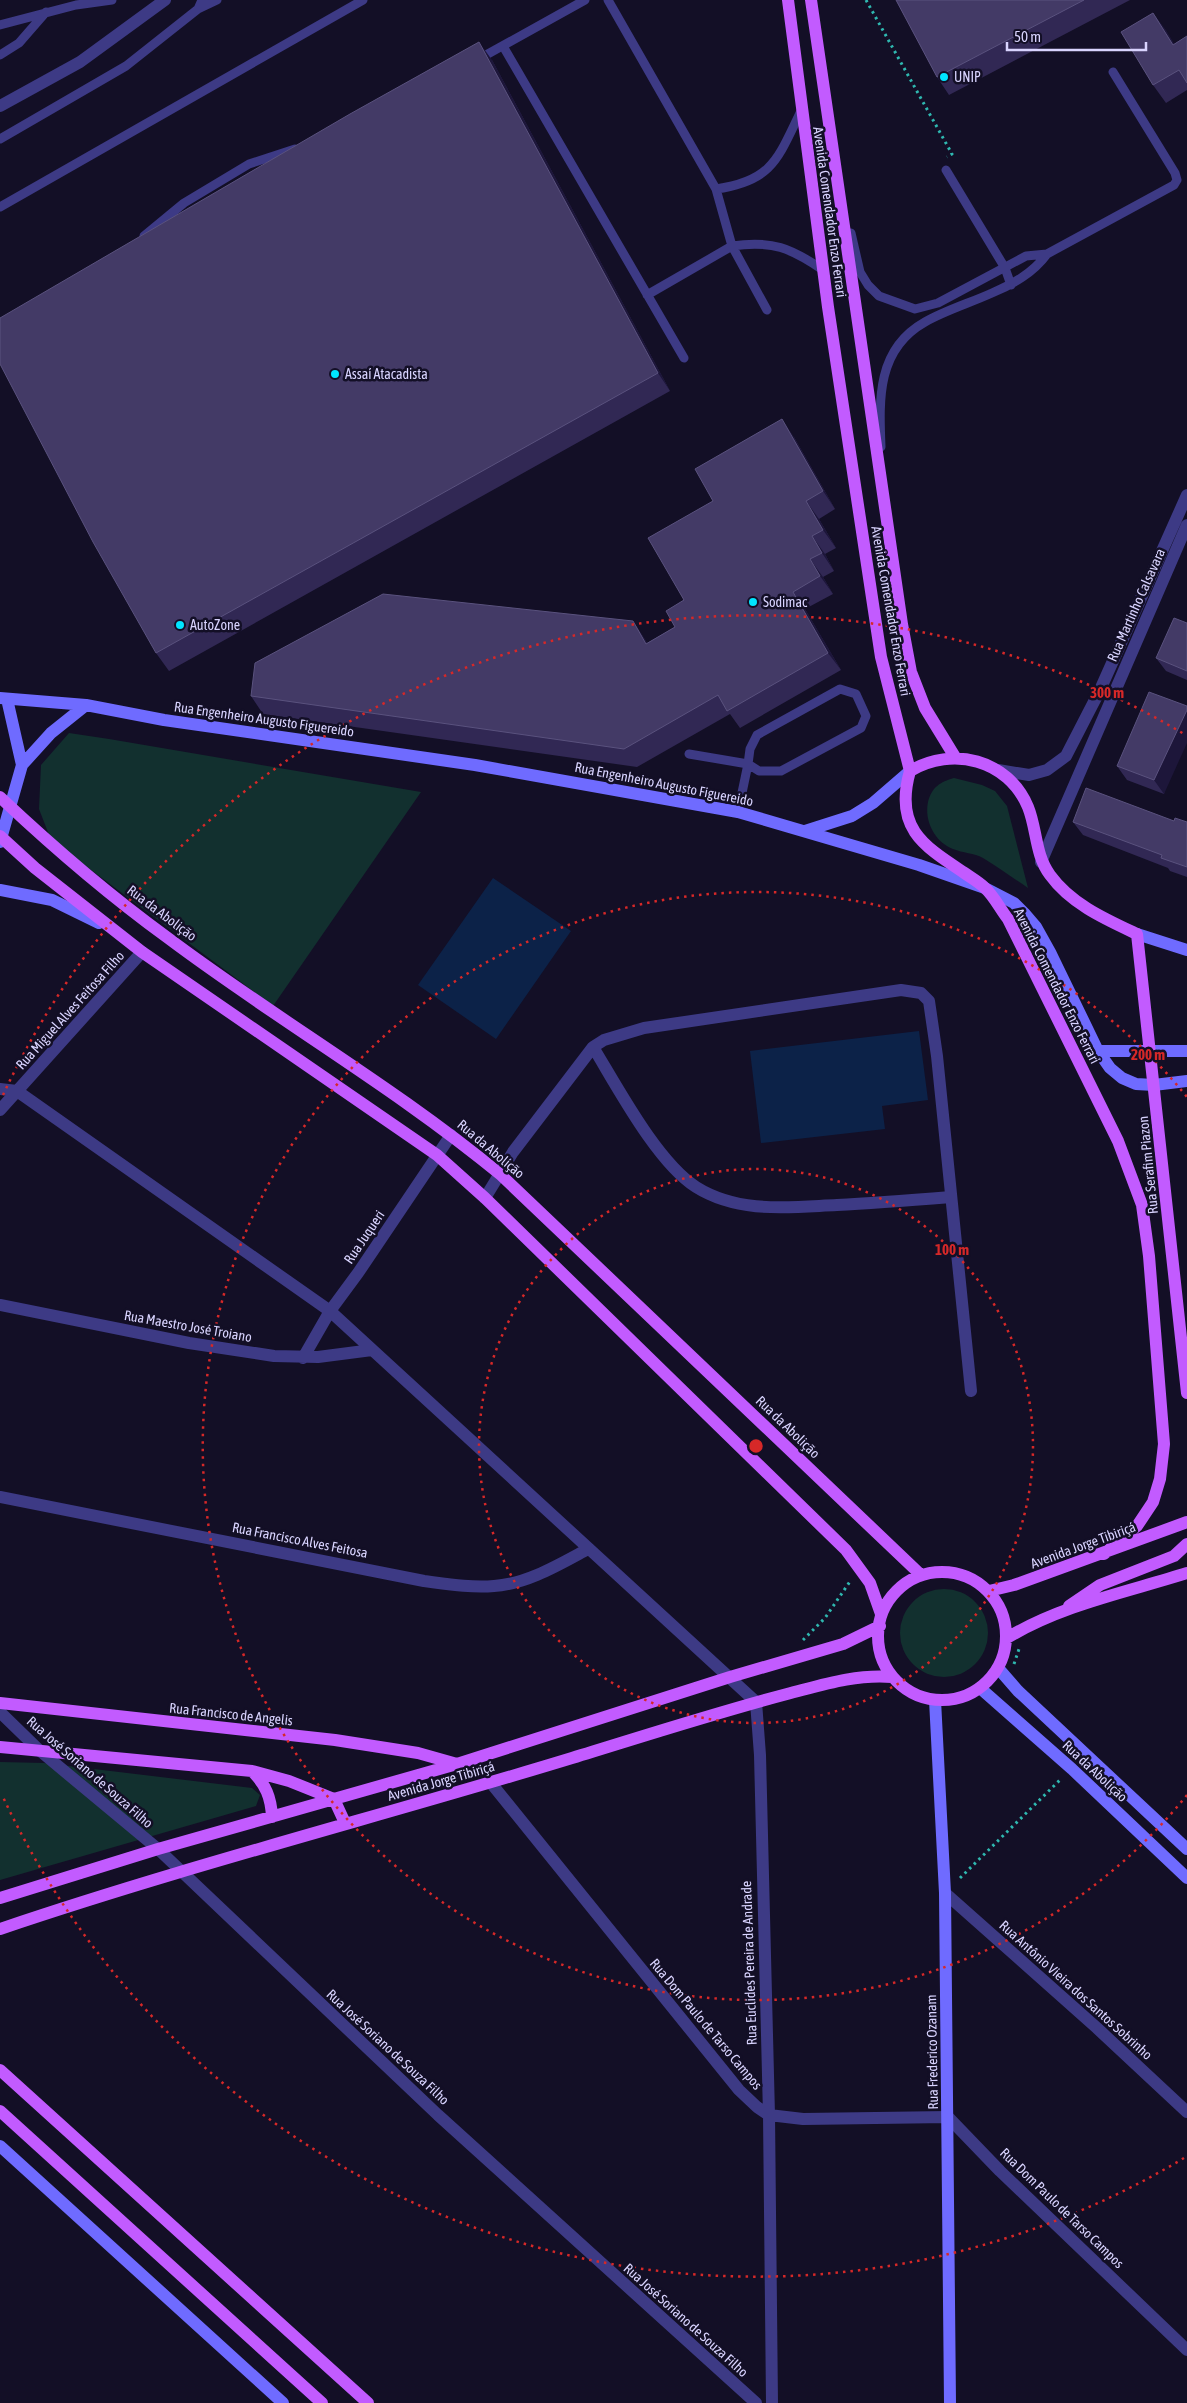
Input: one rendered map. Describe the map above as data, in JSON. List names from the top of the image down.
{
  "streets": {
    "main road": [
      "Avenida Comendador Enzo Ferrari",
      "Rua Engenheiro Augusto Figuereido",
      "Rua da Abolição",
      "Rua Serafim Piazon",
      "Avenida Jorge Tibiriçá",
      "Rua Francisco de Angelis",
      "Rua Frederico Ozanam"
    ],
    "street": [
      "Rua Martinho Calsavara",
      "Rua Miguel Alves Feitosa Filho",
      "Rua Juqueri",
      "Rua Maestro José Troiano",
      "Rua Francisco Alves Feitosa",
      "Rua José Soriano de Souza Filho",
      "Rua Euclides Pereira de Andrade",
      "Rua Antônio Vieira dos Santos Sobrinho",
      "Rua Dom Paulo de Tarso Campos"
    ]
  },
  "crossings": [
    ["Avenida Comendador Enzo Ferrari", "Rua Engenheiro Augusto Figuereido"],
    ["Avenida Comendador Enzo Ferrari", "Avenida Jorge Tibiriçá"],
    ["Rua Engenheiro Augusto Figuereido", "Rua Serafim Piazon"],
    ["Rua da Abolição", "Rua Juqueri"],
    ["Rua da Abolição", "Avenida Jorge Tibiriçá"],
    ["Rua da Abolição", "Rua Frederico Ozanam"],
    ["Rua Juqueri", "Rua Maestro José Troiano"],
    ["Avenida Jorge Tibiriçá", "Rua Francisco de Angelis"],
    ["Avenida Jorge Tibiriçá", "Rua José Soriano de Souza Filho"],
    ["Avenida Jorge Tibiriçá", "Rua Euclides Pereira de Andrade"],
    ["Avenida Jorge Tibiriçá", "Rua Dom Paulo de Tarso Campos"],
    ["Avenida Jorge Tibiriçá", "Rua Frederico Ozanam"],
    ["Rua Euclides Pereira de Andrade", "Rua Dom Paulo de Tarso Campos"],
    ["Rua Antônio Vieira dos Santos Sobrinho", "Rua Frederico Ozanam"],
    ["Rua Dom Paulo de Tarso Campos", "Rua Frederico Ozanam"]
  ],
  "places": [
    "UNIP",
    "Assaí Atacadista",
    "Sodimac",
    "AutoZone"
  ],
  "scale_bar": "50 m",
  "rings": ["300 m", "200 m", "100 m"]
}
